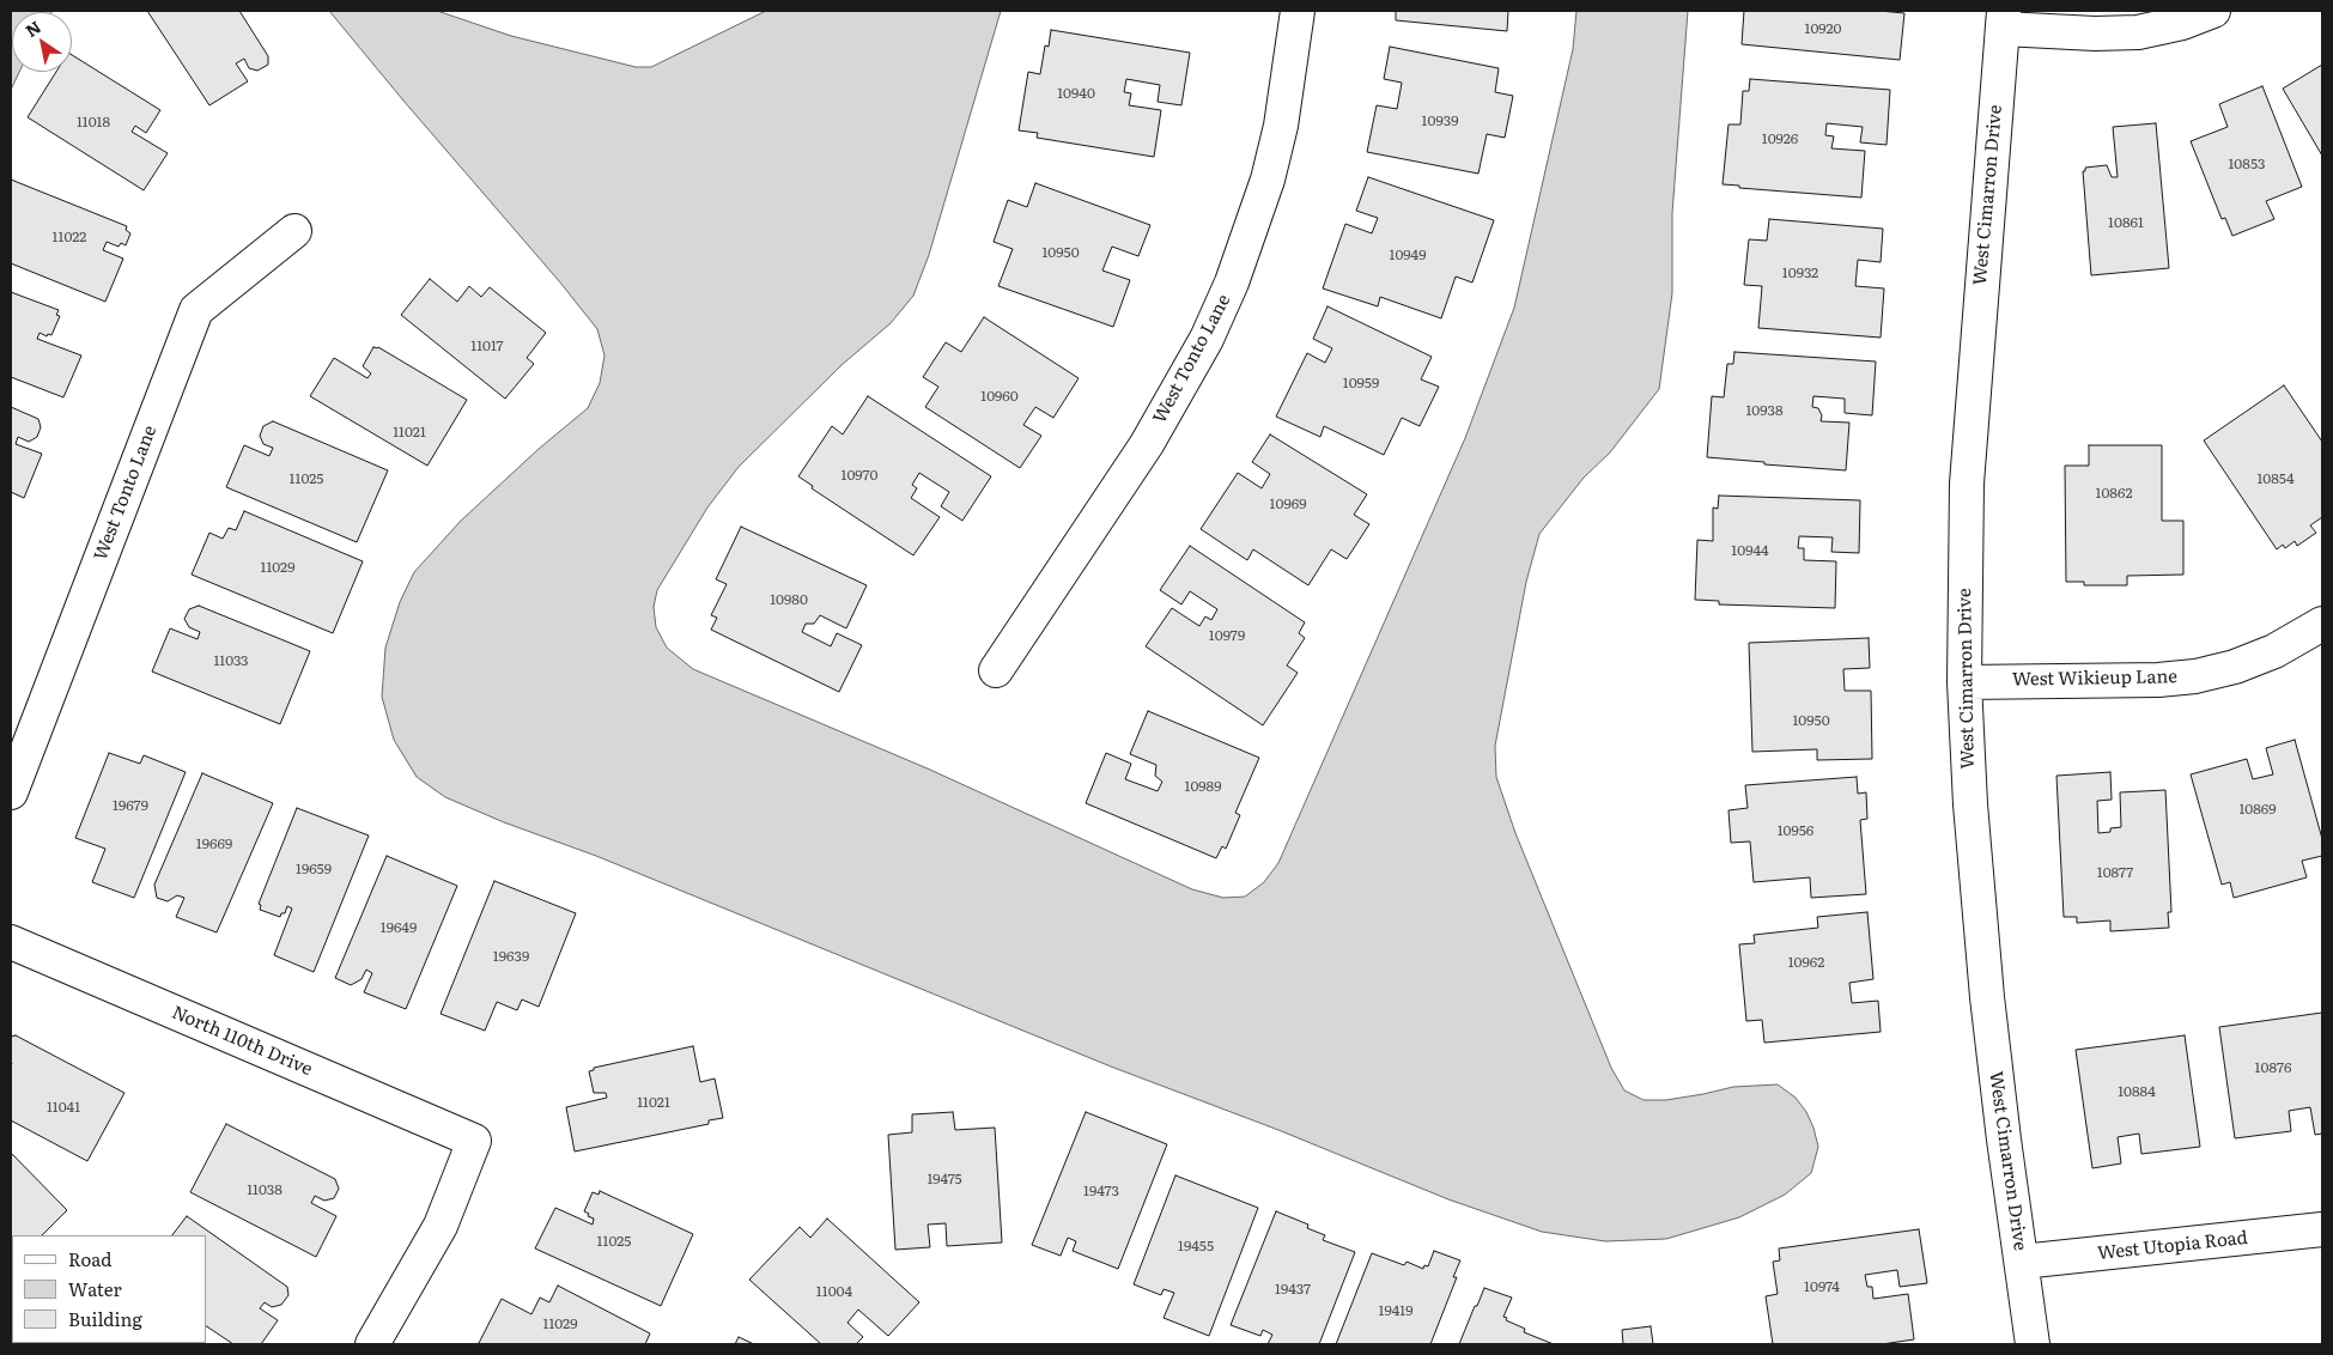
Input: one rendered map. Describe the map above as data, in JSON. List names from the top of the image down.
{
  "streets": {
    "street": [
      "West Cimarron Drive",
      "West Tonto Lane",
      "West Wikieup Lane",
      "North 110th Drive",
      "West Utopia Road"
    ]
  },
  "crossings": [
    ["West Cimarron Drive", "West Wikieup Lane"],
    ["West Cimarron Drive", "West Utopia Road"]
  ],
  "house_numbers": [
    "10920",
    "10940",
    "10939",
    "11018",
    "10926",
    "10853",
    "10861",
    "11022",
    "10950",
    "10949",
    "10932",
    "11017",
    "10959",
    "10960",
    "10938",
    "11021",
    "10970",
    "11025",
    "10854",
    "10862",
    "10969",
    "10944",
    "11029",
    "10980",
    "10979",
    "11033",
    "10950",
    "10989",
    "19679",
    "10869",
    "10956",
    "19669",
    "19659",
    "10877",
    "19649",
    "19639",
    "10962",
    "10876",
    "10884",
    "11021",
    "11041",
    "19475",
    "11038",
    "19473",
    "11025",
    "19455",
    "10974",
    "19437",
    "11004",
    "19419",
    "11029"
  ],
  "legend": ["Road", "Water", "Building"],
  "north": "top left"
}
